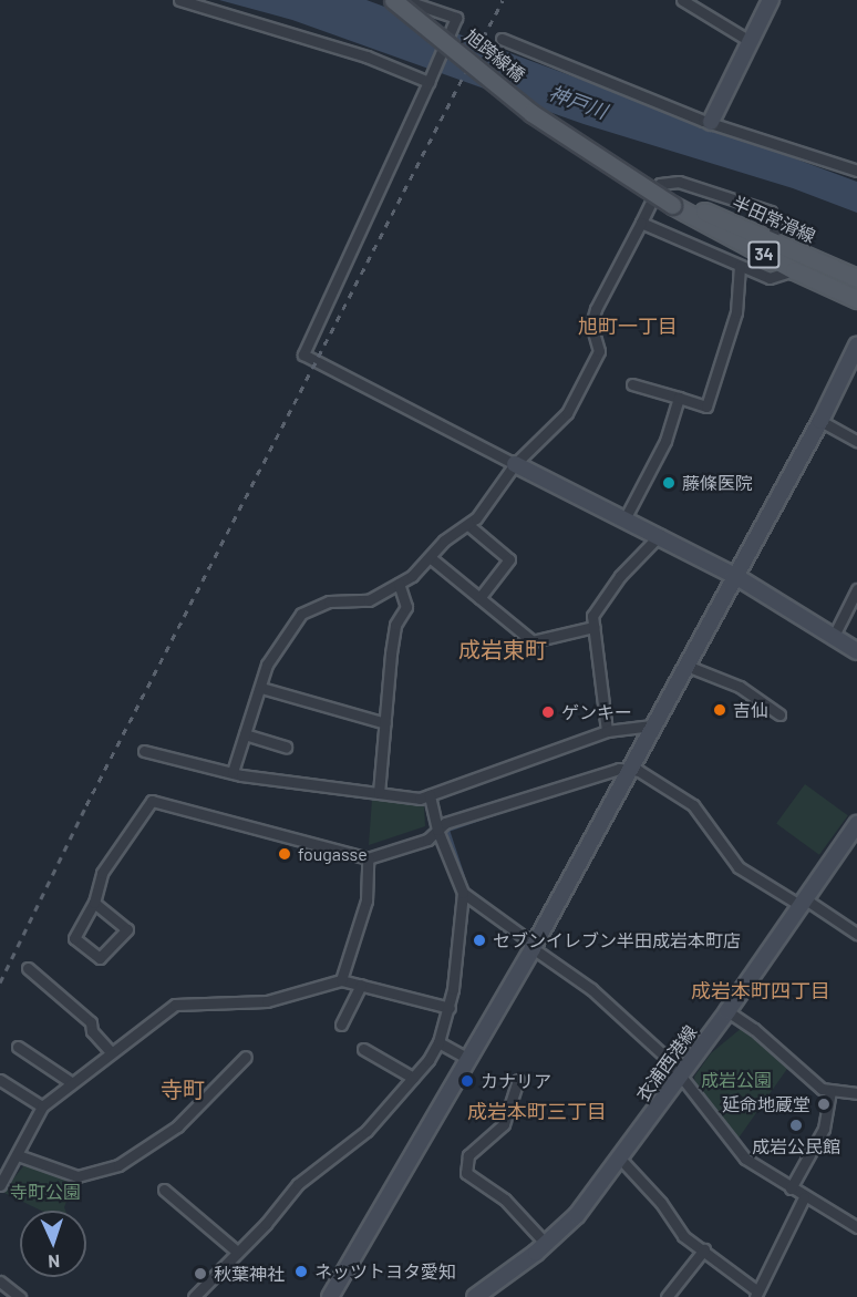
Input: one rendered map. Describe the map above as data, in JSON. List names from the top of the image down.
{
  "streets": {
    "main road": ["旭跨線橋", "半田常滑線", "34"],
    "street": ["衣浦西港線"]
  },
  "crossings": [
    ["旭跨線橋", "半田常滑線"]
  ],
  "districts": [
    "旭町一丁目",
    "成岩東町",
    "成岩本町四丁目",
    "寺町",
    "成岩本町三丁目"
  ],
  "water": ["神戸川"],
  "parks": ["成岩公園", "寺町公園"],
  "places": [
    "藤條医院",
    "吉仙",
    "ゲンキー",
    "fougasse",
    "セブンイレブン半田成岩本町店",
    "カナリア",
    "延命地蔵堂",
    "成岩公民館",
    "ネッツトヨタ愛知",
    "秋葉神社"
  ],
  "north": "bottom"
}
